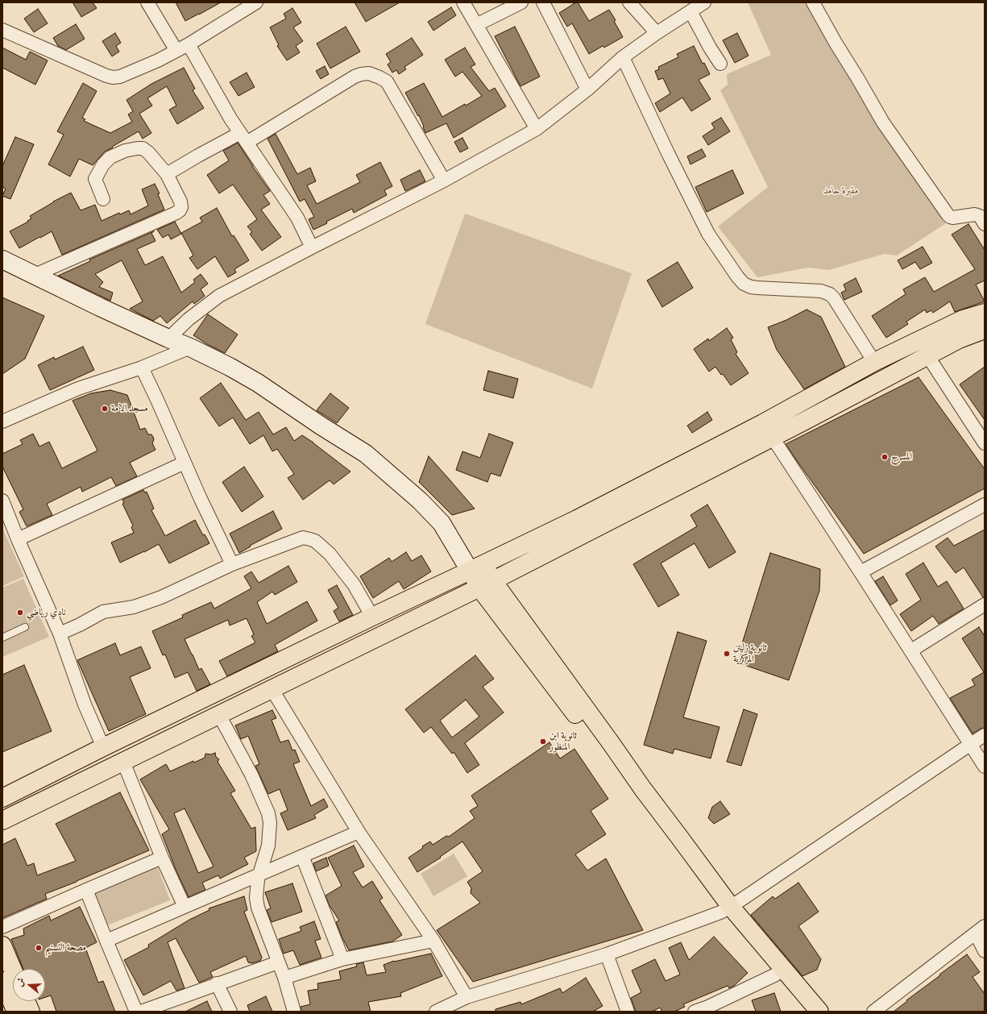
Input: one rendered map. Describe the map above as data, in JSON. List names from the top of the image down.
{
  "parks": ["مقبرة حامد"],
  "places": [
    "مسجد الامة",
    "المسرح",
    "نادي رياضي",
    "ثانوية زليتن المركزية",
    "ثانوية ابن المنظور",
    "مصحة التسنيم"
  ],
  "north": "left"
}
